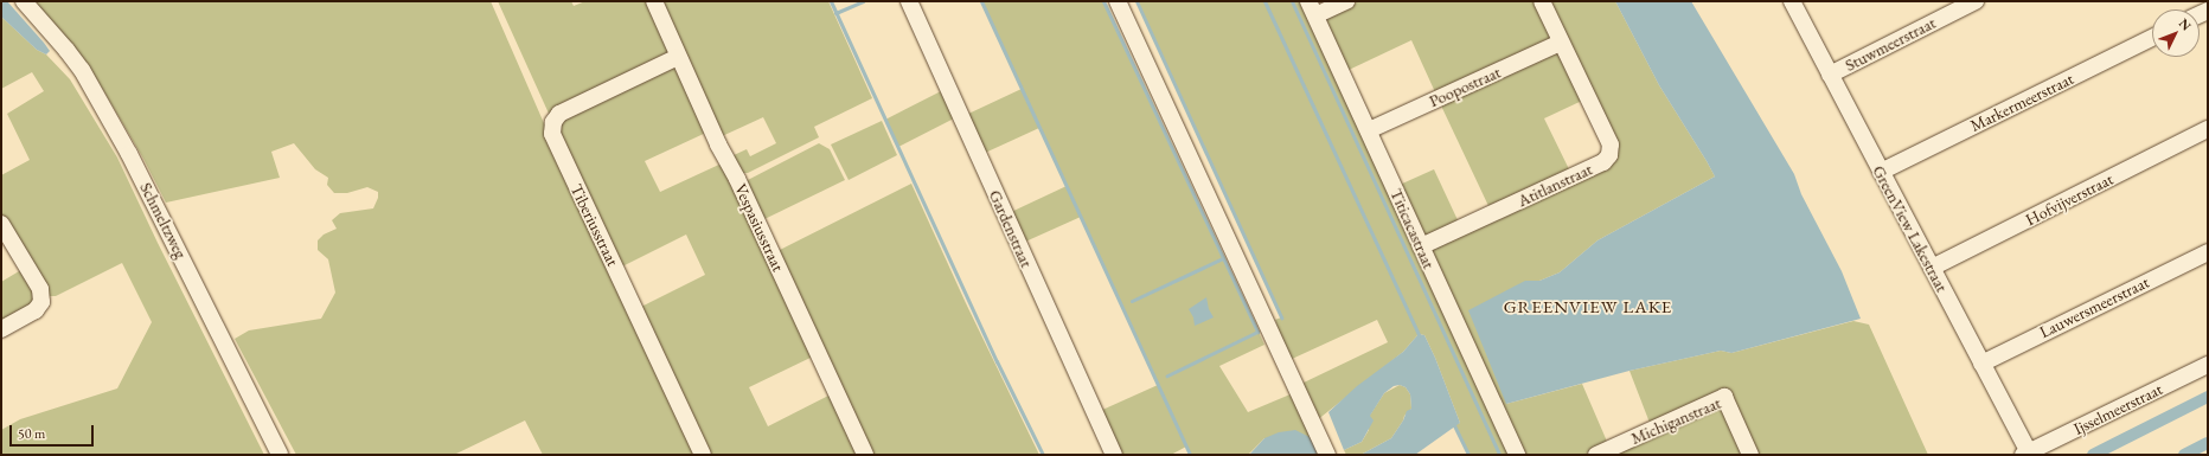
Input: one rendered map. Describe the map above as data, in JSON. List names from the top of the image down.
{
  "streets": {
    "street": [
      "Stuwmeerstraat",
      "Poopostraat",
      "Markermeerstraat",
      "Atitlanstraat",
      "Hofvijverstraat",
      "Schmeltzweg",
      "Tiberiusstraat",
      "Vespasiusstraat",
      "Gardenstraat",
      "Titicacastraat",
      "GreenView Lakestraat",
      "Lauwersmeerstraat",
      "Ijsselmeerstraat",
      "Michiganstraat"
    ]
  },
  "crossings": [
    ["Stuwmeerstraat", "GreenView Lakestraat"],
    ["Poopostraat", "Atitlanstraat"],
    ["Poopostraat", "Titicacastraat"],
    ["Markermeerstraat", "GreenView Lakestraat"],
    ["Atitlanstraat", "Titicacastraat"],
    ["Hofvijverstraat", "GreenView Lakestraat"],
    ["Tiberiusstraat", "Vespasiusstraat"],
    ["GreenView Lakestraat", "Lauwersmeerstraat"],
    ["GreenView Lakestraat", "Ijsselmeerstraat"]
  ],
  "districts": ["GREENVIEW LAKE"],
  "scale_bar": "50 m",
  "north": "top right"
}
